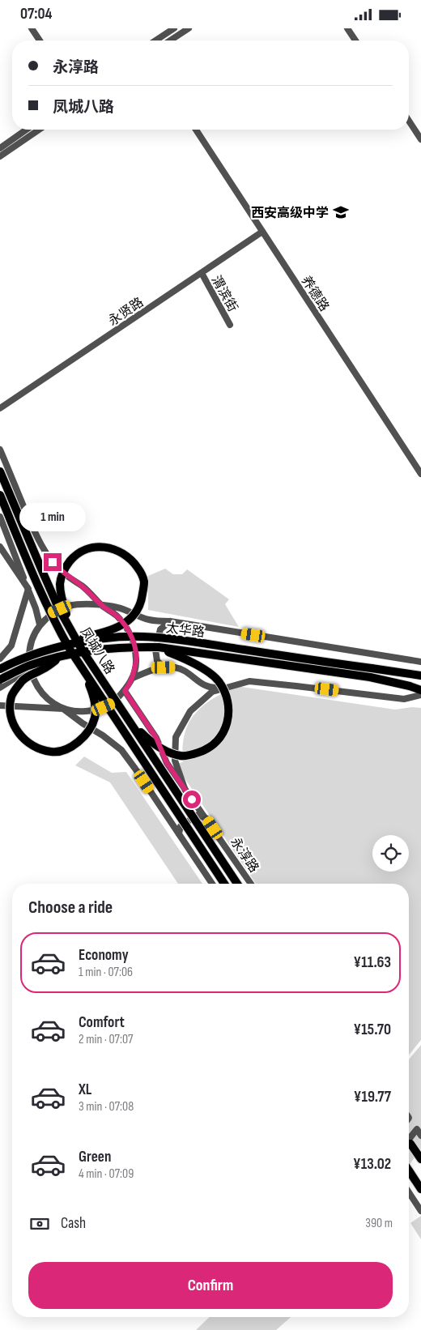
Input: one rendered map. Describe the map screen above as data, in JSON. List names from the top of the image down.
{
  "streets": {
    "main road": ["太华路", "凤城八路"],
    "street": [
      "渭滨街",
      "养德路",
      "永贤路",
      "永淳路"
    ]
  },
  "crossings": [
    ["渭滨街", "永贤路"],
    ["养德路", "永贤路"]
  ],
  "places": {
    "school or university": ["西安高级中学"]
  },
  "page": {
    "status": "07:04",
    "banner": ["永淳路", "凤城八路"],
    "bubble": "1 min",
    "heading": "Choose a ride",
    "list": [
      {
        "name": "Economy",
        "note": "1 min · 07:06",
        "value": "¥11.63"
      },
      {
        "name": "Comfort",
        "note": "2 min · 07:07",
        "value": "¥15.70"
      },
      {
        "name": "XL",
        "note": "3 min · 07:08",
        "value": "¥19.77"
      },
      {
        "name": "Green",
        "note": "4 min · 07:09",
        "value": "¥13.02"
      }
    ],
    "pay": ["Cash", "390 m"],
    "buttons": "Confirm"
  }
}
